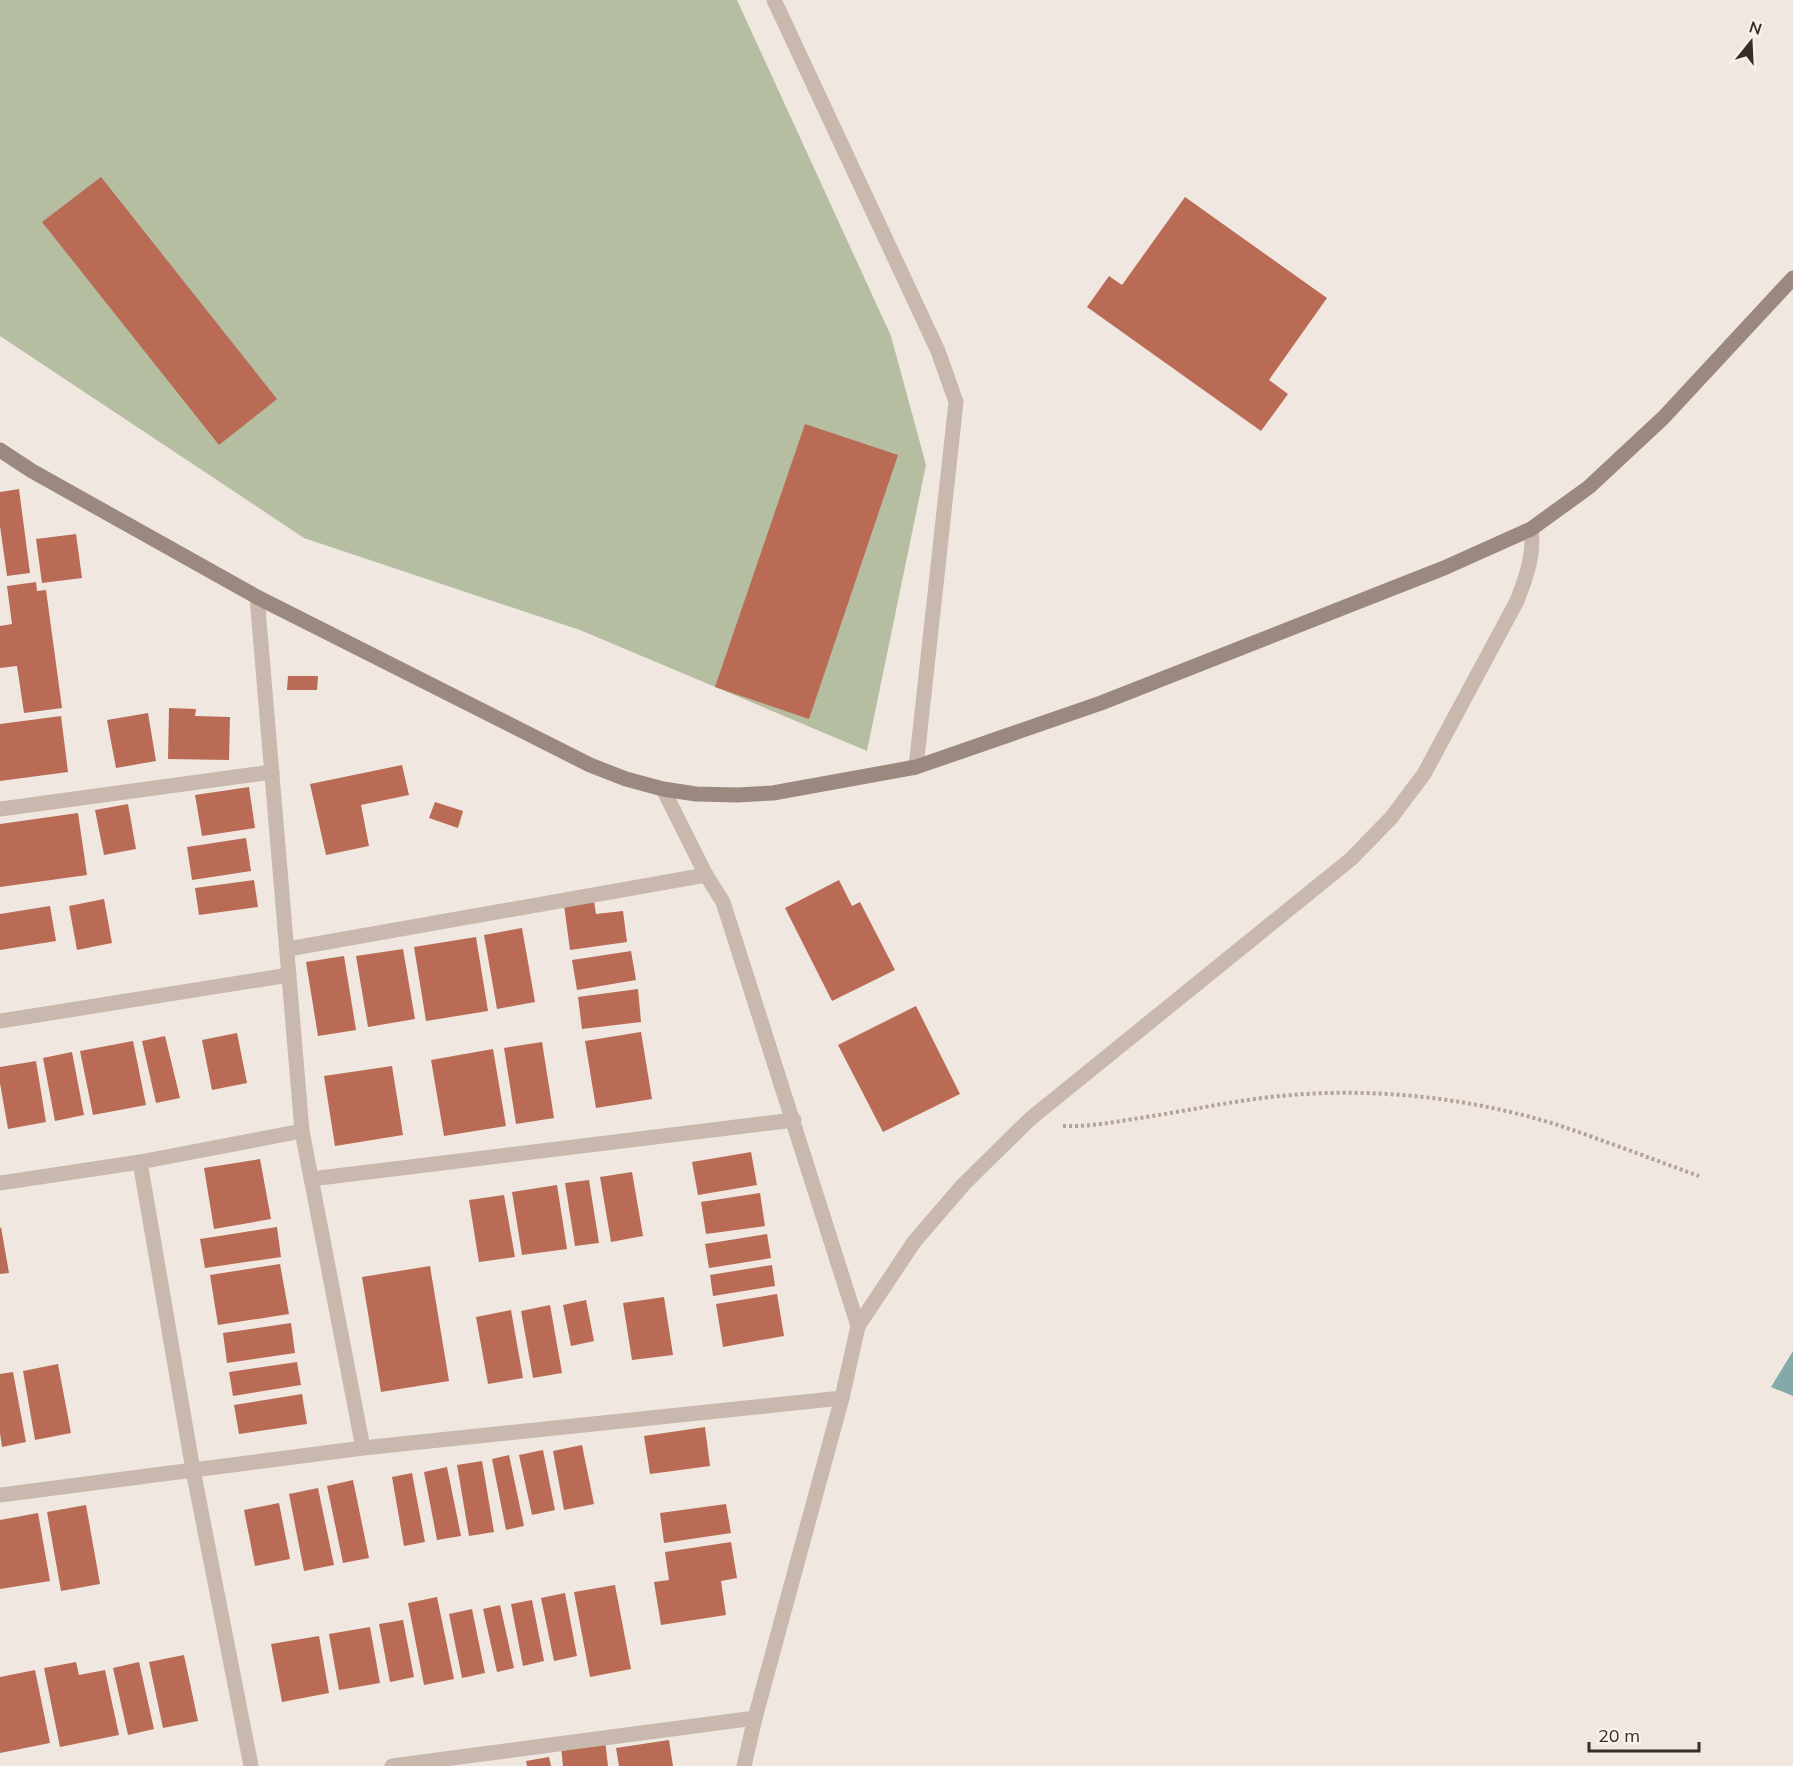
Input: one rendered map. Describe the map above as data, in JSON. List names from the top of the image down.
{
  "scale_bar": "20 m",
  "north": "top"
}
